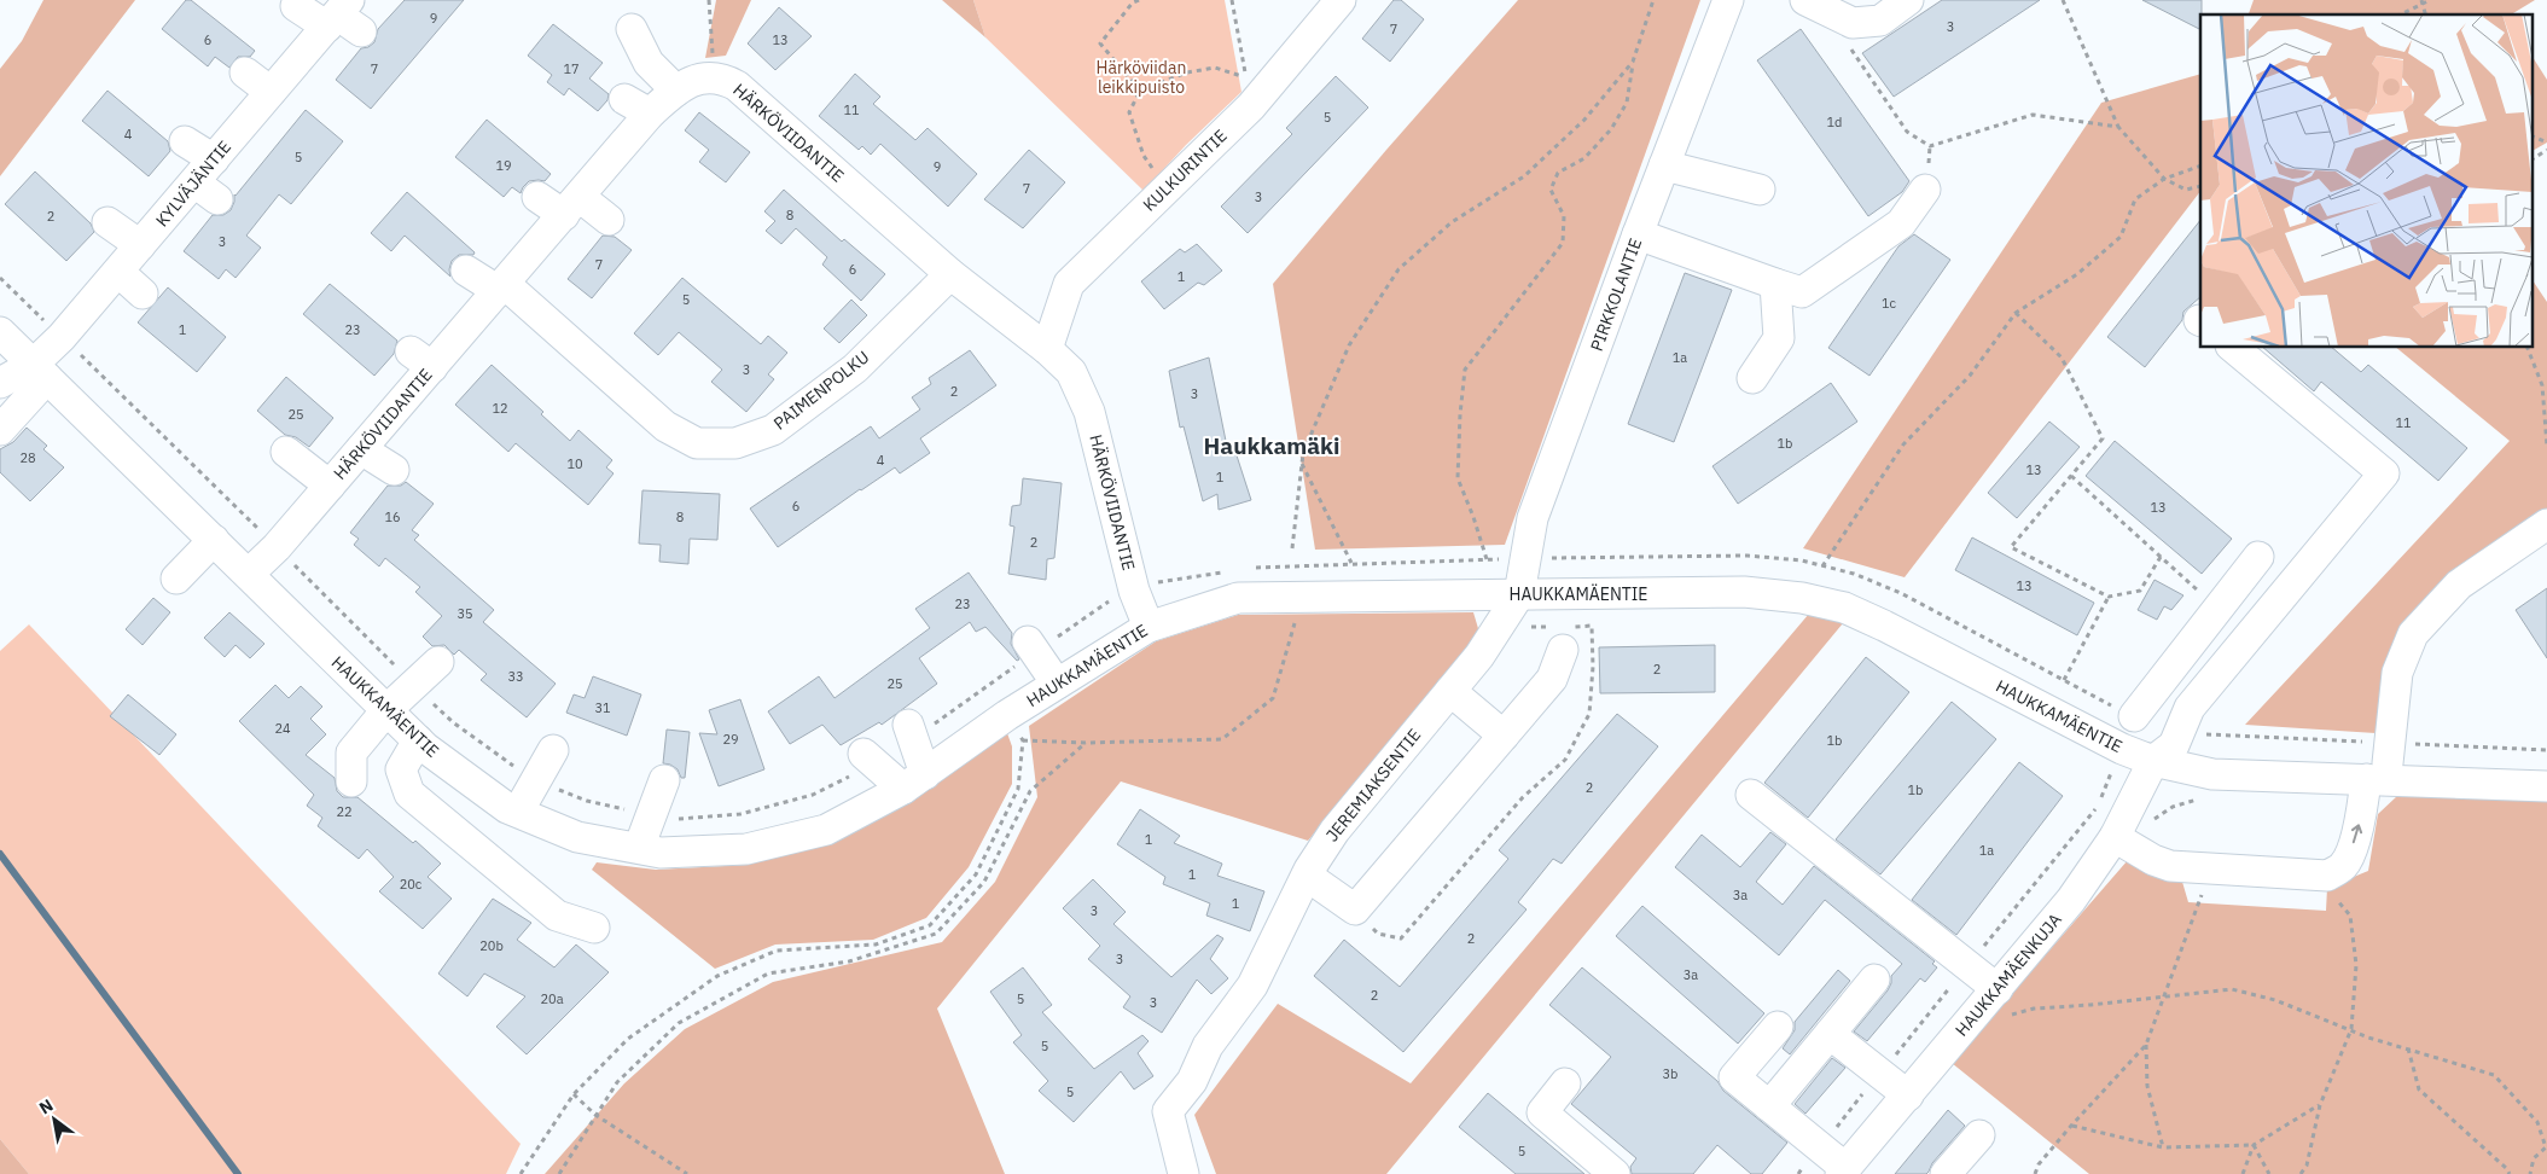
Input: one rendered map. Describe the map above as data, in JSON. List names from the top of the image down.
{
  "streets": {
    "street": [
      "HÄRKÖVIIDANTIE",
      "KULKURINTIE",
      "KYLVÄJÄNTIE",
      "PIRKKOLANTIE",
      "PAIMENPOLKU",
      "HAUKKAMÄENTIE",
      "JEREMIAKSENTIE",
      "HAUKKAMÄENKUJA"
    ]
  },
  "crossings": [
    ["HÄRKÖVIIDANTIE", "KULKURINTIE"],
    ["HÄRKÖVIIDANTIE", "PAIMENPOLKU"],
    ["HÄRKÖVIIDANTIE", "HAUKKAMÄENTIE"],
    ["KYLVÄJÄNTIE", "HAUKKAMÄENTIE"],
    ["PIRKKOLANTIE", "HAUKKAMÄENTIE"],
    ["PIRKKOLANTIE", "JEREMIAKSENTIE"],
    ["HAUKKAMÄENTIE", "JEREMIAKSENTIE"],
    ["HAUKKAMÄENTIE", "HAUKKAMÄENKUJA"]
  ],
  "districts": ["Haukkamäki"],
  "parks": ["Härköviidan leikkipuisto"],
  "house_numbers": [
    "9",
    "3",
    "7",
    "6",
    "13",
    "7",
    "17",
    "11",
    "5",
    "1d",
    "4",
    "5",
    "19",
    "9",
    "7",
    "3",
    "8",
    "2",
    "3",
    "7",
    "6",
    "1",
    "5",
    "1c",
    "1",
    "23",
    "1a",
    "3",
    "2",
    "3",
    "12",
    "25",
    "11",
    "1b",
    "28",
    "4",
    "10",
    "13",
    "1",
    "6",
    "13",
    "16",
    "8",
    "2",
    "13",
    "23",
    "35",
    "2",
    "33",
    "25",
    "31",
    "24",
    "29",
    "1b",
    "2",
    "1b",
    "22",
    "1",
    "1a",
    "1",
    "20c",
    "3a",
    "1",
    "3",
    "2",
    "20b",
    "3",
    "3a",
    "2",
    "20a",
    "5",
    "3",
    "5",
    "3b",
    "5",
    "5"
  ],
  "north": "top left"
}
